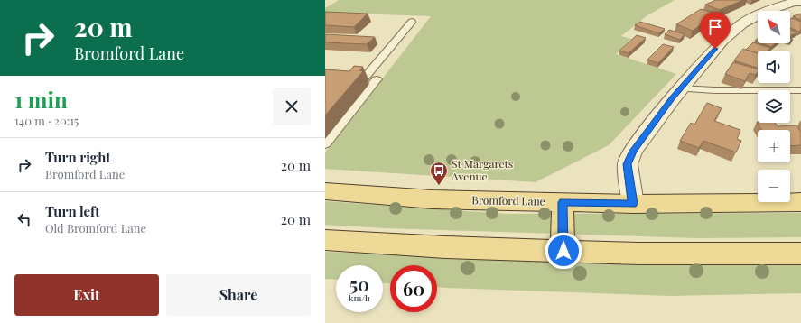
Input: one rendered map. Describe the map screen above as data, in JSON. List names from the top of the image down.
{
  "streets": {
    "main road": ["Bromford Lane"]
  },
  "places": {
    "bus stop": ["St Margarets Avenue"]
  },
  "north": "top left",
  "page": {
    "turn": ["20 m", "Bromford Lane"],
    "map_buttons": ["+", "−"],
    "heading": ["1 min", "140 m · 20:15"],
    "list": [
      {
        "name": "Turn right",
        "note": "Bromford Lane",
        "value": "20 m"
      },
      {
        "name": "Turn left",
        "note": "Old Bromford Lane",
        "value": "20 m"
      }
    ],
    "speed": "50 km/h",
    "limit": "60",
    "buttons": ["Exit", "Share"]
  }
}
